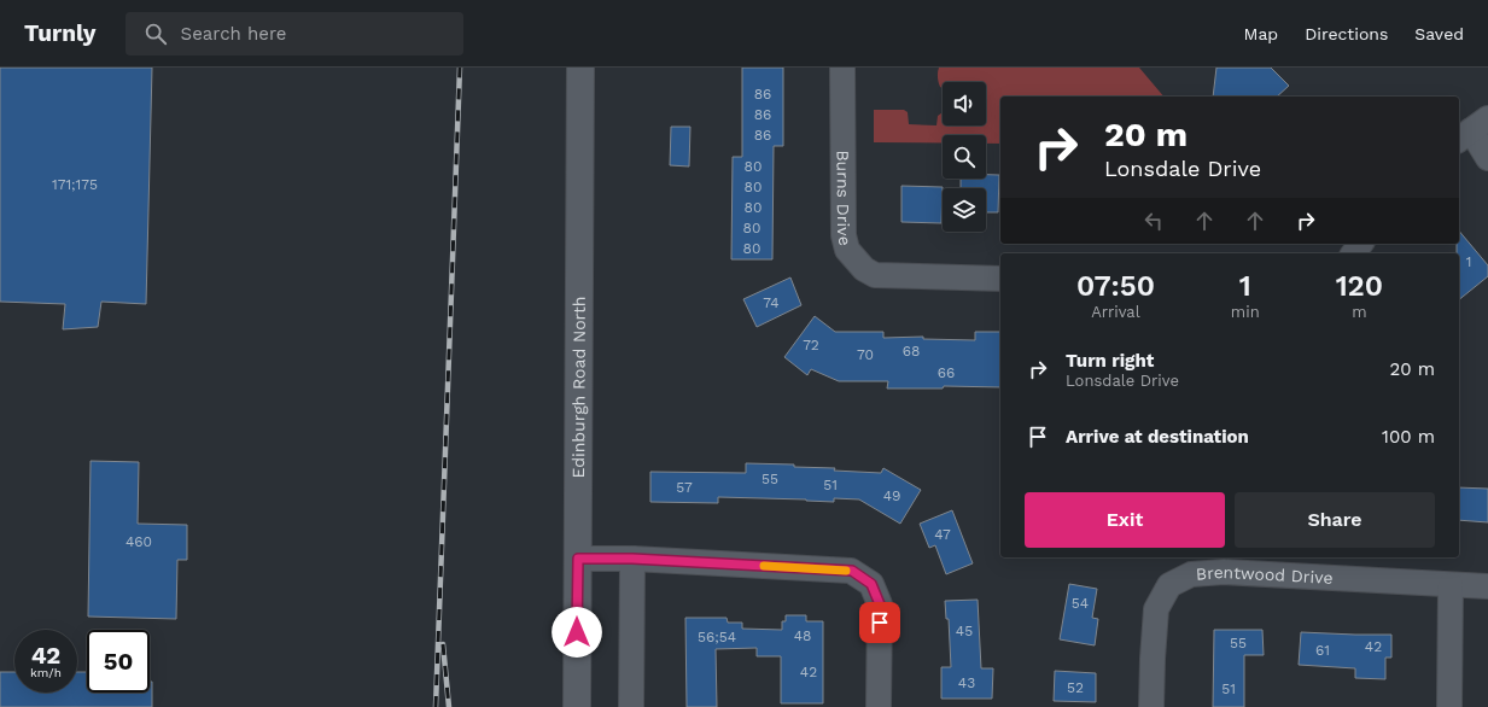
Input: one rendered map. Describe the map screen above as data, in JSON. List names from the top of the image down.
{
  "streets": {
    "main road": ["Edinburgh Road North"],
    "street": ["Burns Drive", "Brentwood Drive"]
  },
  "house_numbers": [
    "86",
    "86",
    "86",
    "80",
    "171;175",
    "80",
    "80",
    "80",
    "80",
    "1",
    "74",
    "72",
    "68",
    "70",
    "66",
    "55",
    "51",
    "57",
    "49",
    "47",
    "460",
    "54",
    "45",
    "48",
    "56;54",
    "55",
    "42",
    "61",
    "42",
    "43",
    "52",
    "51"
  ],
  "page": {
    "header": "Turnly",
    "search": "Search here",
    "nav": ["Map", "Directions", "Saved"],
    "turn": ["20 m", "Lonsdale Drive"],
    "eta": [
      "07:50",
      "Arrival",
      "1",
      "min",
      "120",
      "m"
    ],
    "list": [
      {
        "name": "Turn right",
        "note": "Lonsdale Drive",
        "value": "20 m"
      },
      {
        "name": "Arrive at destination",
        "value": "100 m"
      }
    ],
    "buttons": ["Exit", "Share"],
    "speed": "42 km/h",
    "limit": "50"
  }
}
